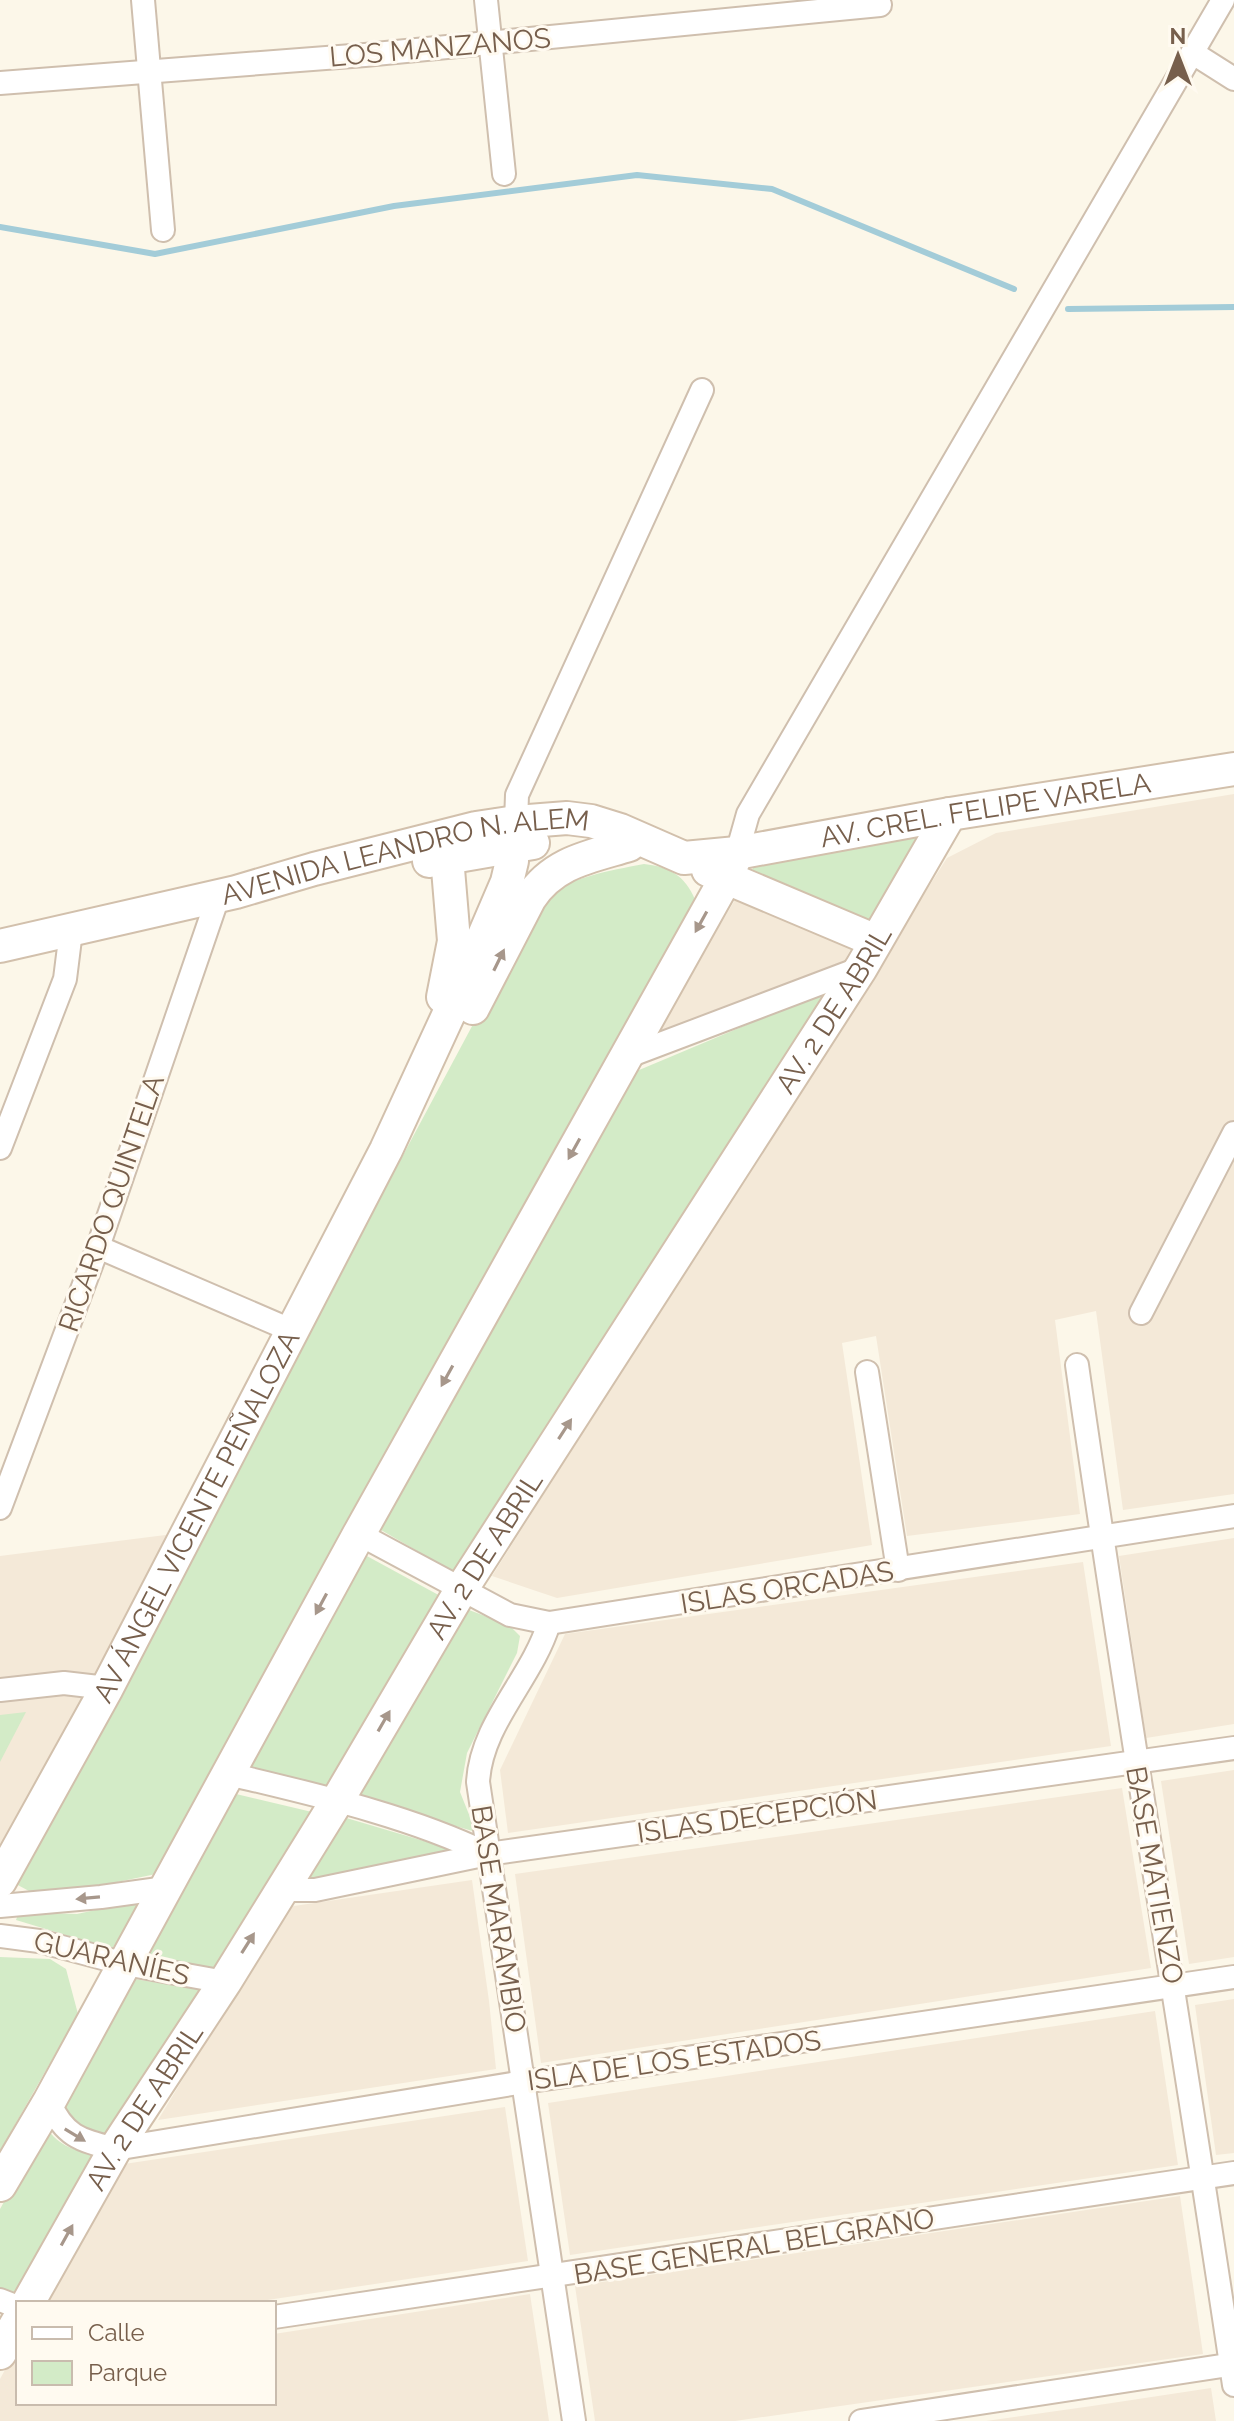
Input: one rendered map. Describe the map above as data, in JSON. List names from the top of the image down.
{
  "streets": {
    "main road": [
      "AV. CREL. FELIPE VARELA",
      "AVENIDA LEANDRO N. ALEM",
      "AV. 2 DE ABRIL",
      "AV ÁNGEL VICENTE PEÑALOZA"
    ],
    "street": [
      "LOS MANZANOS",
      "RICARDO QUINTELA",
      "ISLAS ORCADAS",
      "ISLAS DECEPCIÓN",
      "BASE MATIENZO",
      "BASE MARAMBIO",
      "GUARANÍES",
      "ISLA DE LOS ESTADOS",
      "BASE GENERAL BELGRANO"
    ]
  },
  "crossings": [
    ["AV. CREL. FELIPE VARELA", "AVENIDA LEANDRO N. ALEM"],
    ["AV. CREL. FELIPE VARELA", "AV. 2 DE ABRIL"],
    ["AVENIDA LEANDRO N. ALEM", "RICARDO QUINTELA"],
    ["AV. 2 DE ABRIL", "ISLAS ORCADAS"],
    ["AV. 2 DE ABRIL", "ISLAS DECEPCIÓN"],
    ["AV. 2 DE ABRIL", "GUARANÍES"],
    ["AV. 2 DE ABRIL", "ISLA DE LOS ESTADOS"],
    ["ISLAS ORCADAS", "BASE MATIENZO"],
    ["ISLAS ORCADAS", "BASE MARAMBIO"],
    ["ISLAS DECEPCIÓN", "BASE MATIENZO"],
    ["ISLAS DECEPCIÓN", "BASE MARAMBIO"],
    ["BASE MATIENZO", "ISLA DE LOS ESTADOS"],
    ["BASE MATIENZO", "BASE GENERAL BELGRANO"],
    ["BASE MARAMBIO", "ISLA DE LOS ESTADOS"],
    ["BASE MARAMBIO", "BASE GENERAL BELGRANO"]
  ],
  "legend": ["Calle", "Parque"],
  "north": "top"
}
